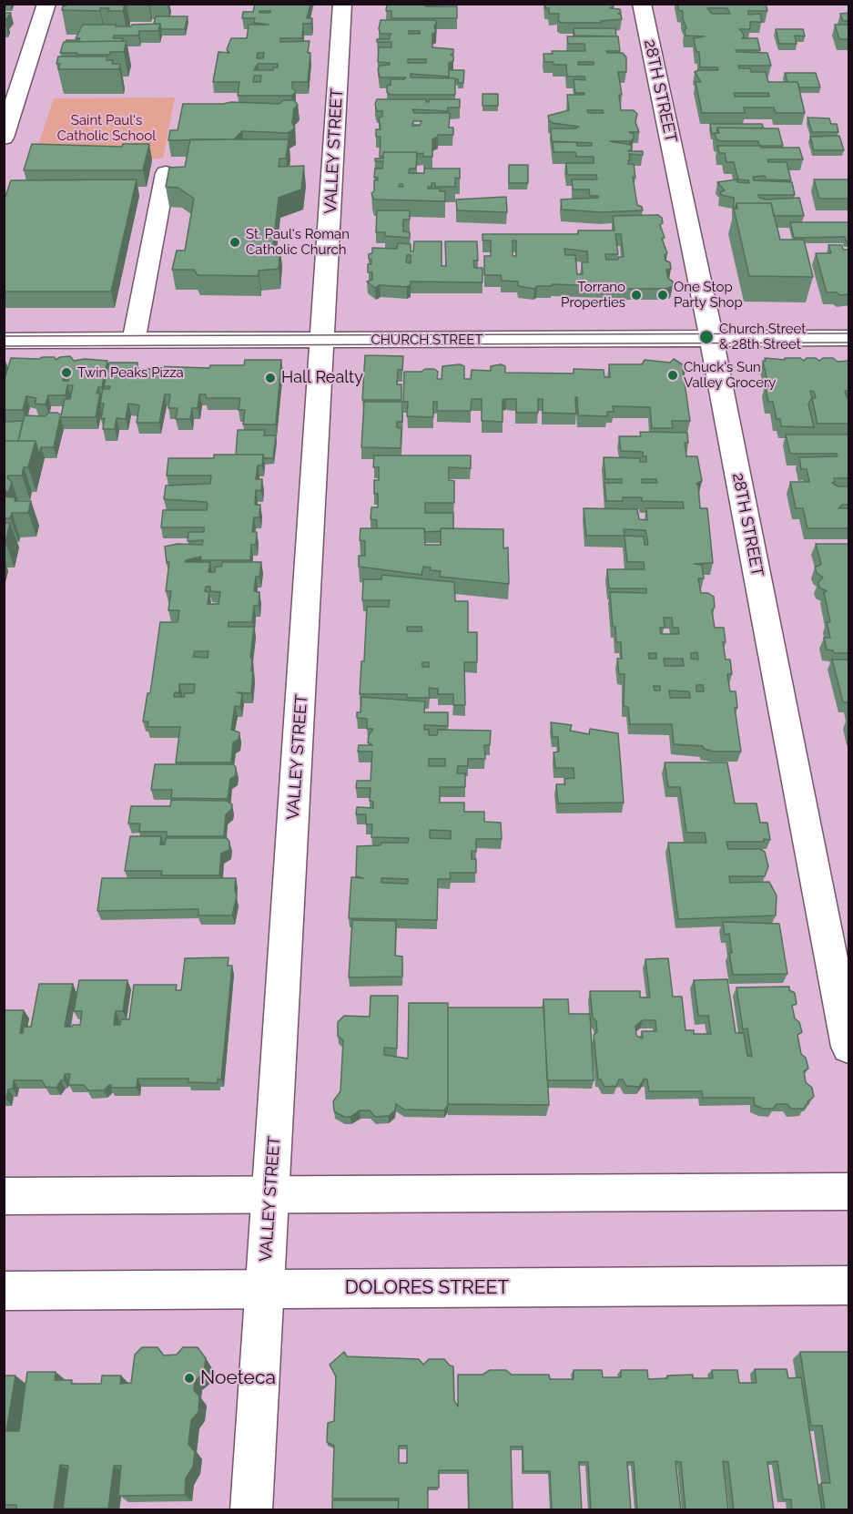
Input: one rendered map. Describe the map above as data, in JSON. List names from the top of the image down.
{
  "streets": {
    "street": [
      "28TH STREET",
      "VALLEY STREET",
      "CHURCH STREET",
      "DOLORES STREET"
    ]
  },
  "crossings": [
    ["28TH STREET", "CHURCH STREET"],
    ["VALLEY STREET", "CHURCH STREET"],
    ["VALLEY STREET", "DOLORES STREET"]
  ],
  "parks": ["Saint Paul's Catholic School"],
  "places": [
    "St. Paul's Roman Catholic Church",
    "Torrano Properties",
    "One Stop Party Shop",
    "Church Street & 28th Street",
    "Twin Peaks Pizza",
    "Chuck's Sun Valley Grocery",
    "Hall Realty",
    "Noeteca"
  ]
}
